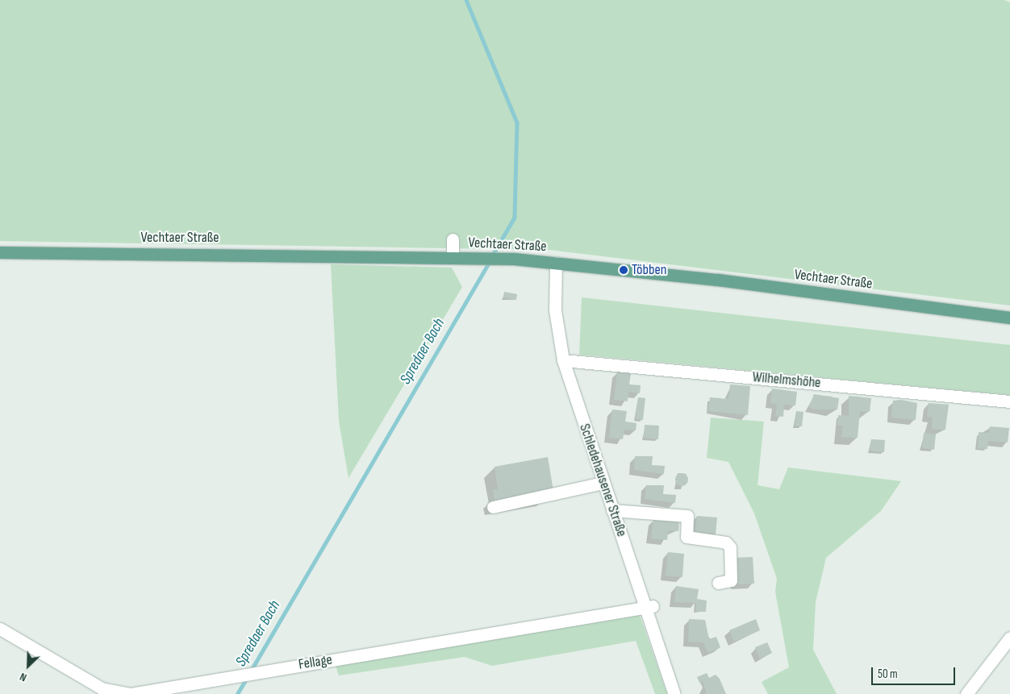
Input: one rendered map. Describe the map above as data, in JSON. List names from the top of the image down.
{
  "streets": {
    "main road": ["Vechtaer Straße"],
    "street": ["Wilhelmshöhe", "Schledehausener Straße", "Fellage"]
  },
  "crossings": [
    ["Vechtaer Straße", "Schledehausener Straße"],
    ["Wilhelmshöhe", "Schledehausener Straße"],
    ["Schledehausener Straße", "Fellage"]
  ],
  "water": ["Spredaer Bach"],
  "places": ["Többen"],
  "scale_bar": "50 m",
  "north": "bottom left"
}
